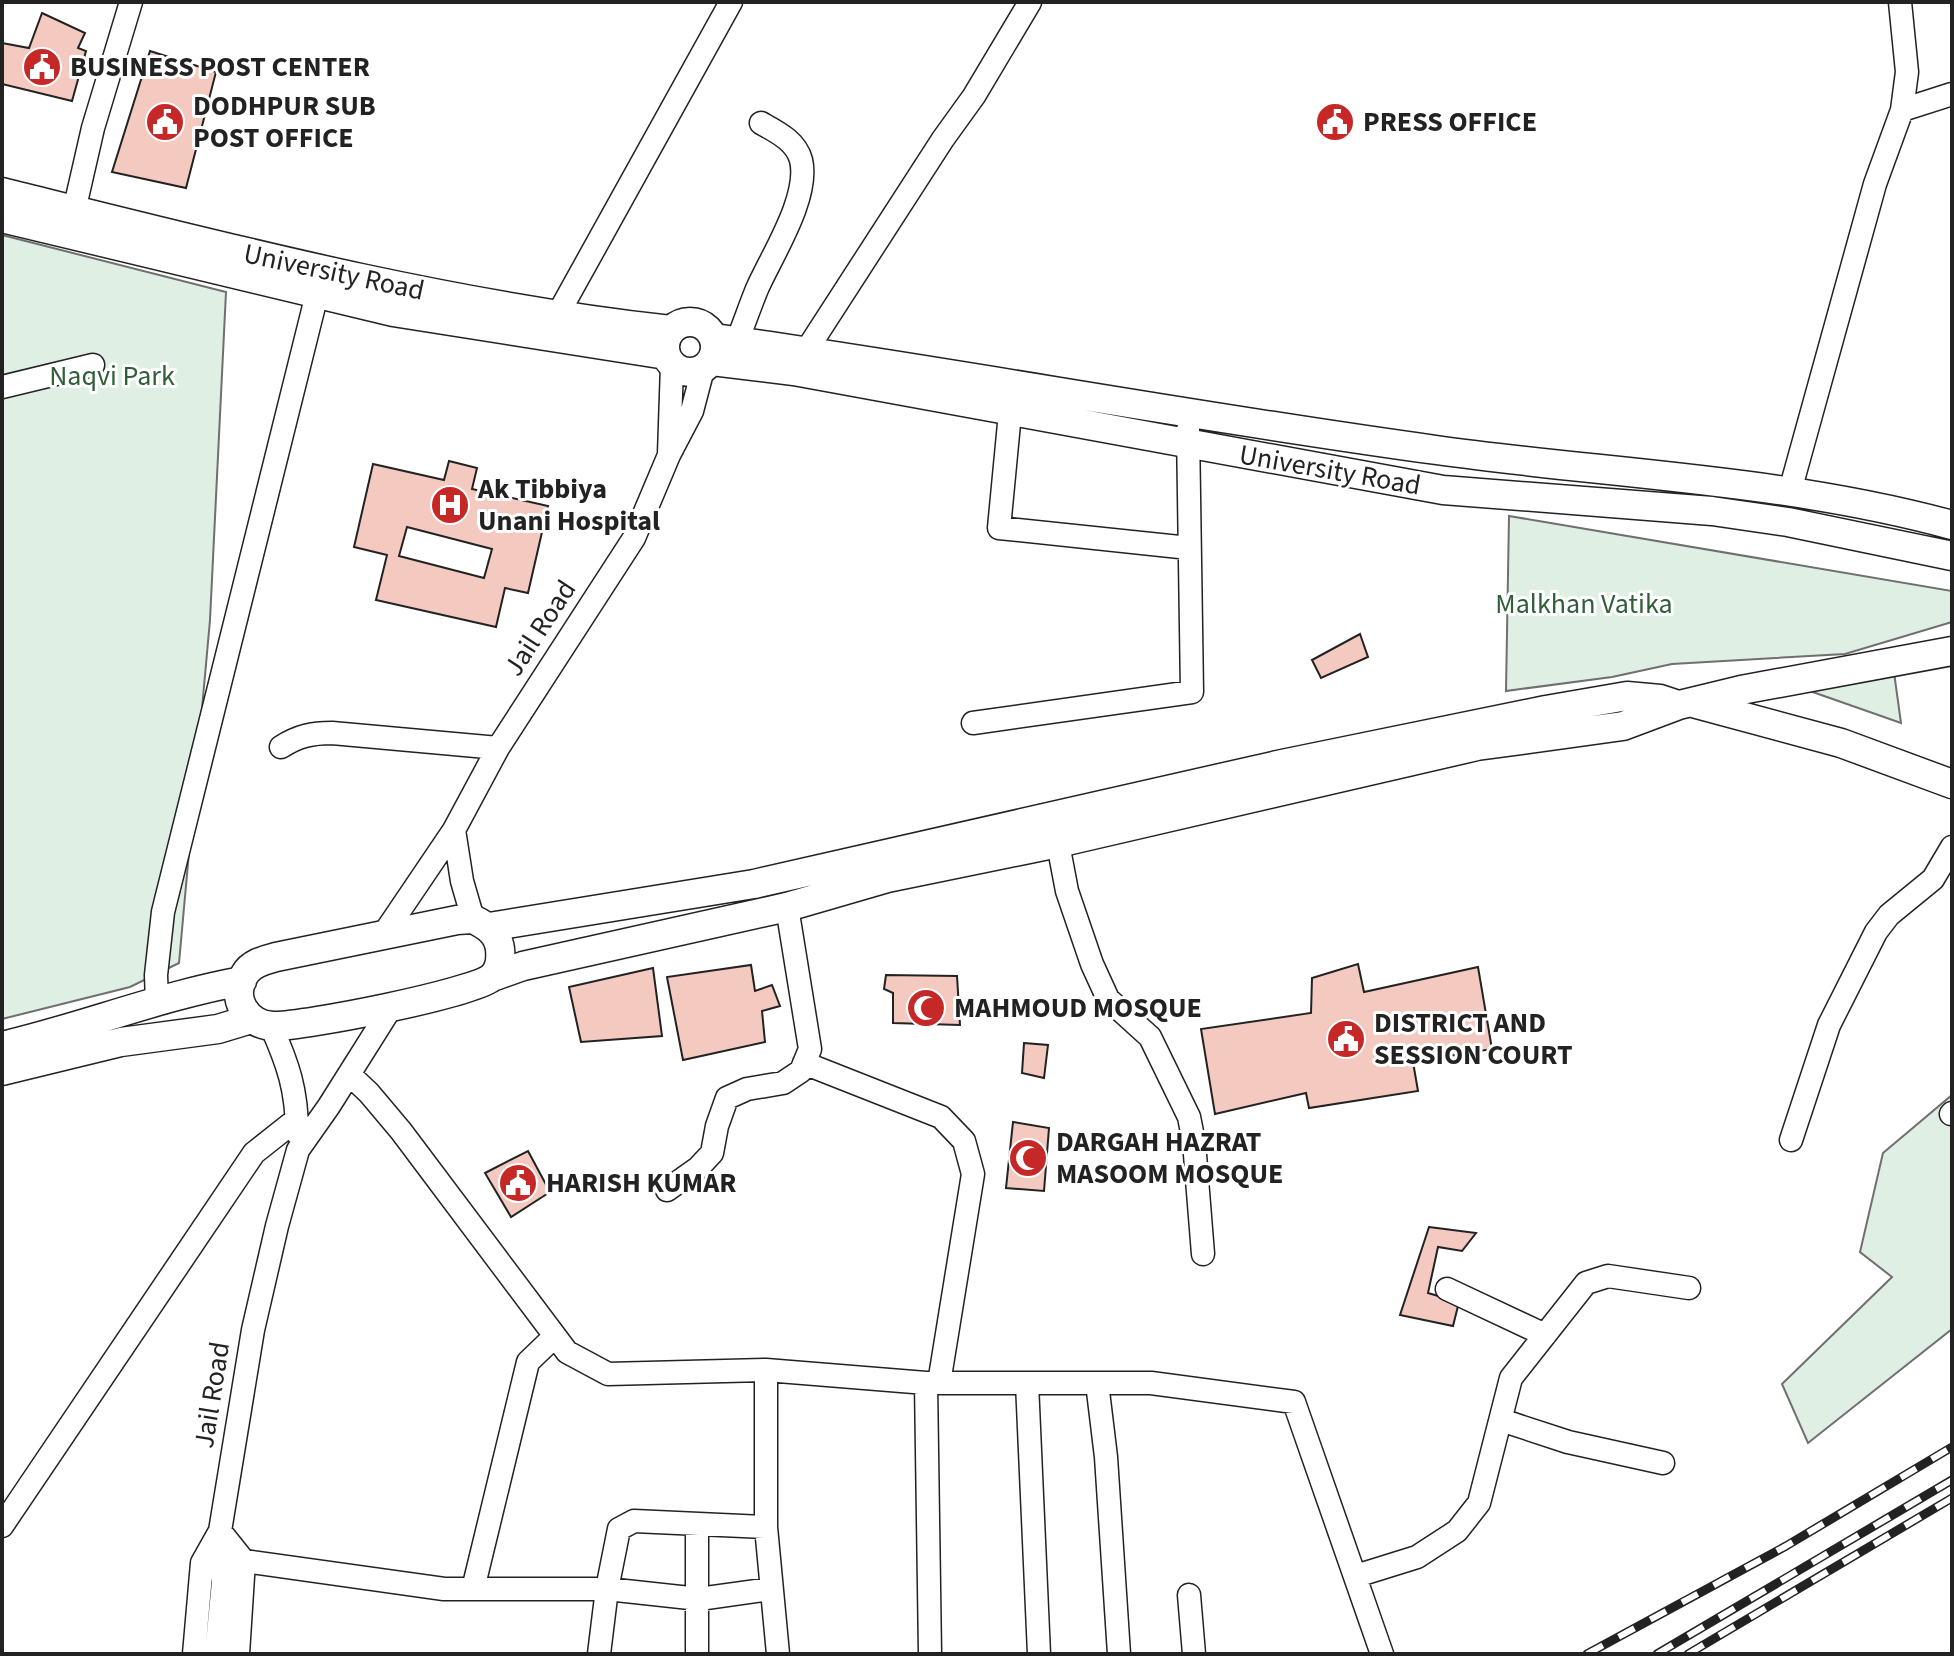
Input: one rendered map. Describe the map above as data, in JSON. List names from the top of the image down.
{
  "streets": {
    "main road": ["University Road"],
    "street": ["Jail Road"]
  },
  "crossings": [
    ["University Road", "Jail Road"]
  ],
  "parks": ["Naqvi Park", "Malkhan Vatika"],
  "places": {
    "public building": [
      "BUSINESS POST CENTER",
      "DODHPUR SUB POST OFFICE",
      "PRESS OFFICE",
      "DISTRICT AND SESSION COURT",
      "HARISH KUMAR"
    ],
    "hospital": ["Ak Tibbiya Unani Hospital"],
    "mosque": ["MAHMOUD MOSQUE", "DARGAH HAZRAT MASOOM MOSQUE"]
  }
}
